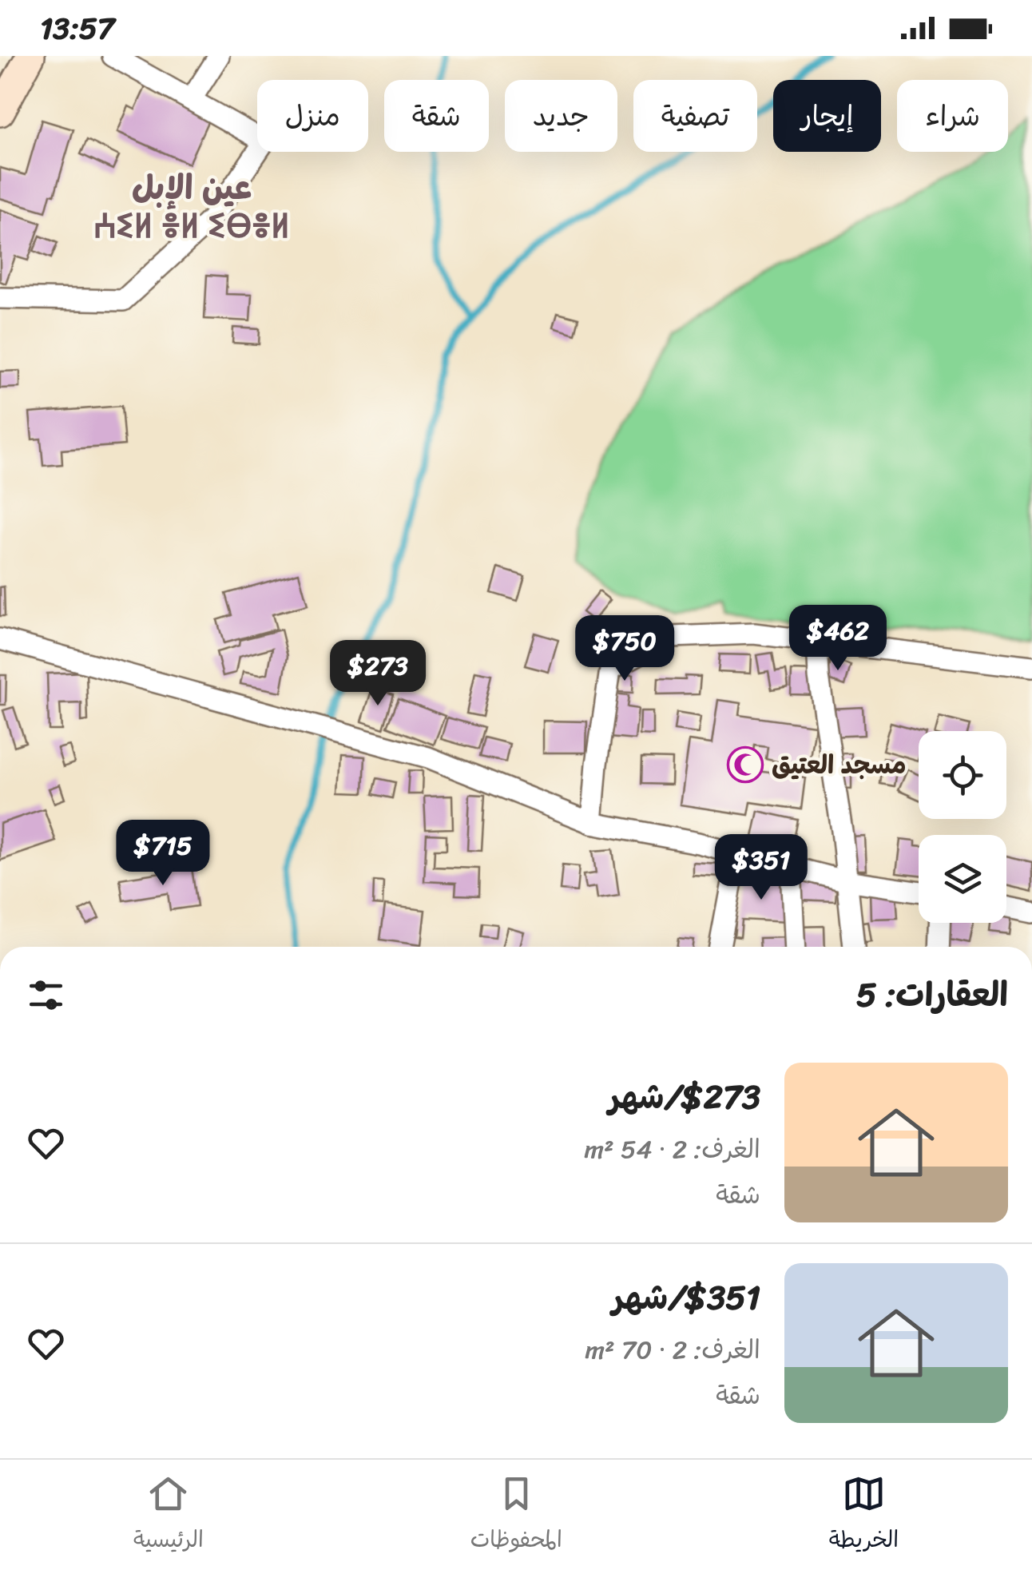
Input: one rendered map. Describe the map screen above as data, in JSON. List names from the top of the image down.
{
  "districts": ["عين الإبل ⵄⵉⵍ ⴻⵍ ⵉⴱⴻⵍ"],
  "places": {
    "mosque": ["مسجد العتيق"]
  },
  "page": {
    "status": "13:57",
    "chip": [
      "شراء",
      "إيجار",
      "تصفية",
      "جديد",
      "شقة",
      "منزل"
    ],
    "price": [
      "$462",
      "$750",
      "$273",
      "$715",
      "$351"
    ],
    "heading": "العقارات: 5",
    "list": [
      {
        "name": "$273/شهر",
        "note": "الغرف: 2 · 54 m² · شقة"
      },
      {
        "name": "$351/شهر",
        "note": "الغرف: 2 · 70 m² · شقة"
      }
    ],
    "tabs": ["الخريطة", "المحفوظات", "الرئيسية"]
  }
}
